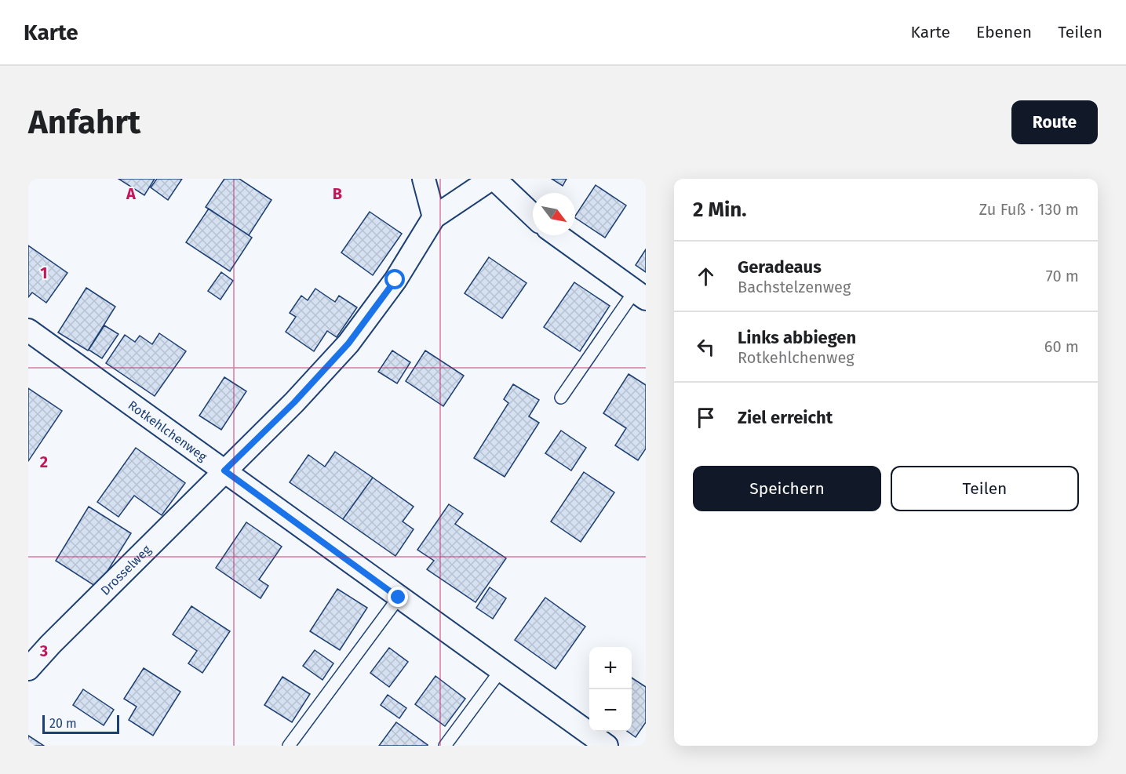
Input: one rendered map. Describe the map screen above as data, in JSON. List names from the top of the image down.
{
  "streets": {
    "street": ["Rotkehlchenweg", "Drosselweg"]
  },
  "crossings": [
    ["Rotkehlchenweg", "Drosselweg"]
  ],
  "scale_bar": "20 m",
  "north": "bottom right",
  "page": {
    "header": "Karte",
    "nav": ["Karte", "Ebenen", "Teilen"],
    "buttons": [
      "Route",
      ["Speichern", "Teilen"]
    ],
    "title": "Anfahrt",
    "heading": ["2 Min.", "Zu Fuß · 130 m"],
    "list": [
      ["Geradeaus", "Bachstelzenweg", "70 m"],
      ["Links abbiegen", "Rotkehlchenweg", "60 m"],
      "Ziel erreicht"
    ],
    "map_buttons": ["+", "−"],
    "scale": "20 m"
  },
  "grid": {
    "columns": ["A", "B"],
    "rows": ["1", "2", "3"]
  }
}
